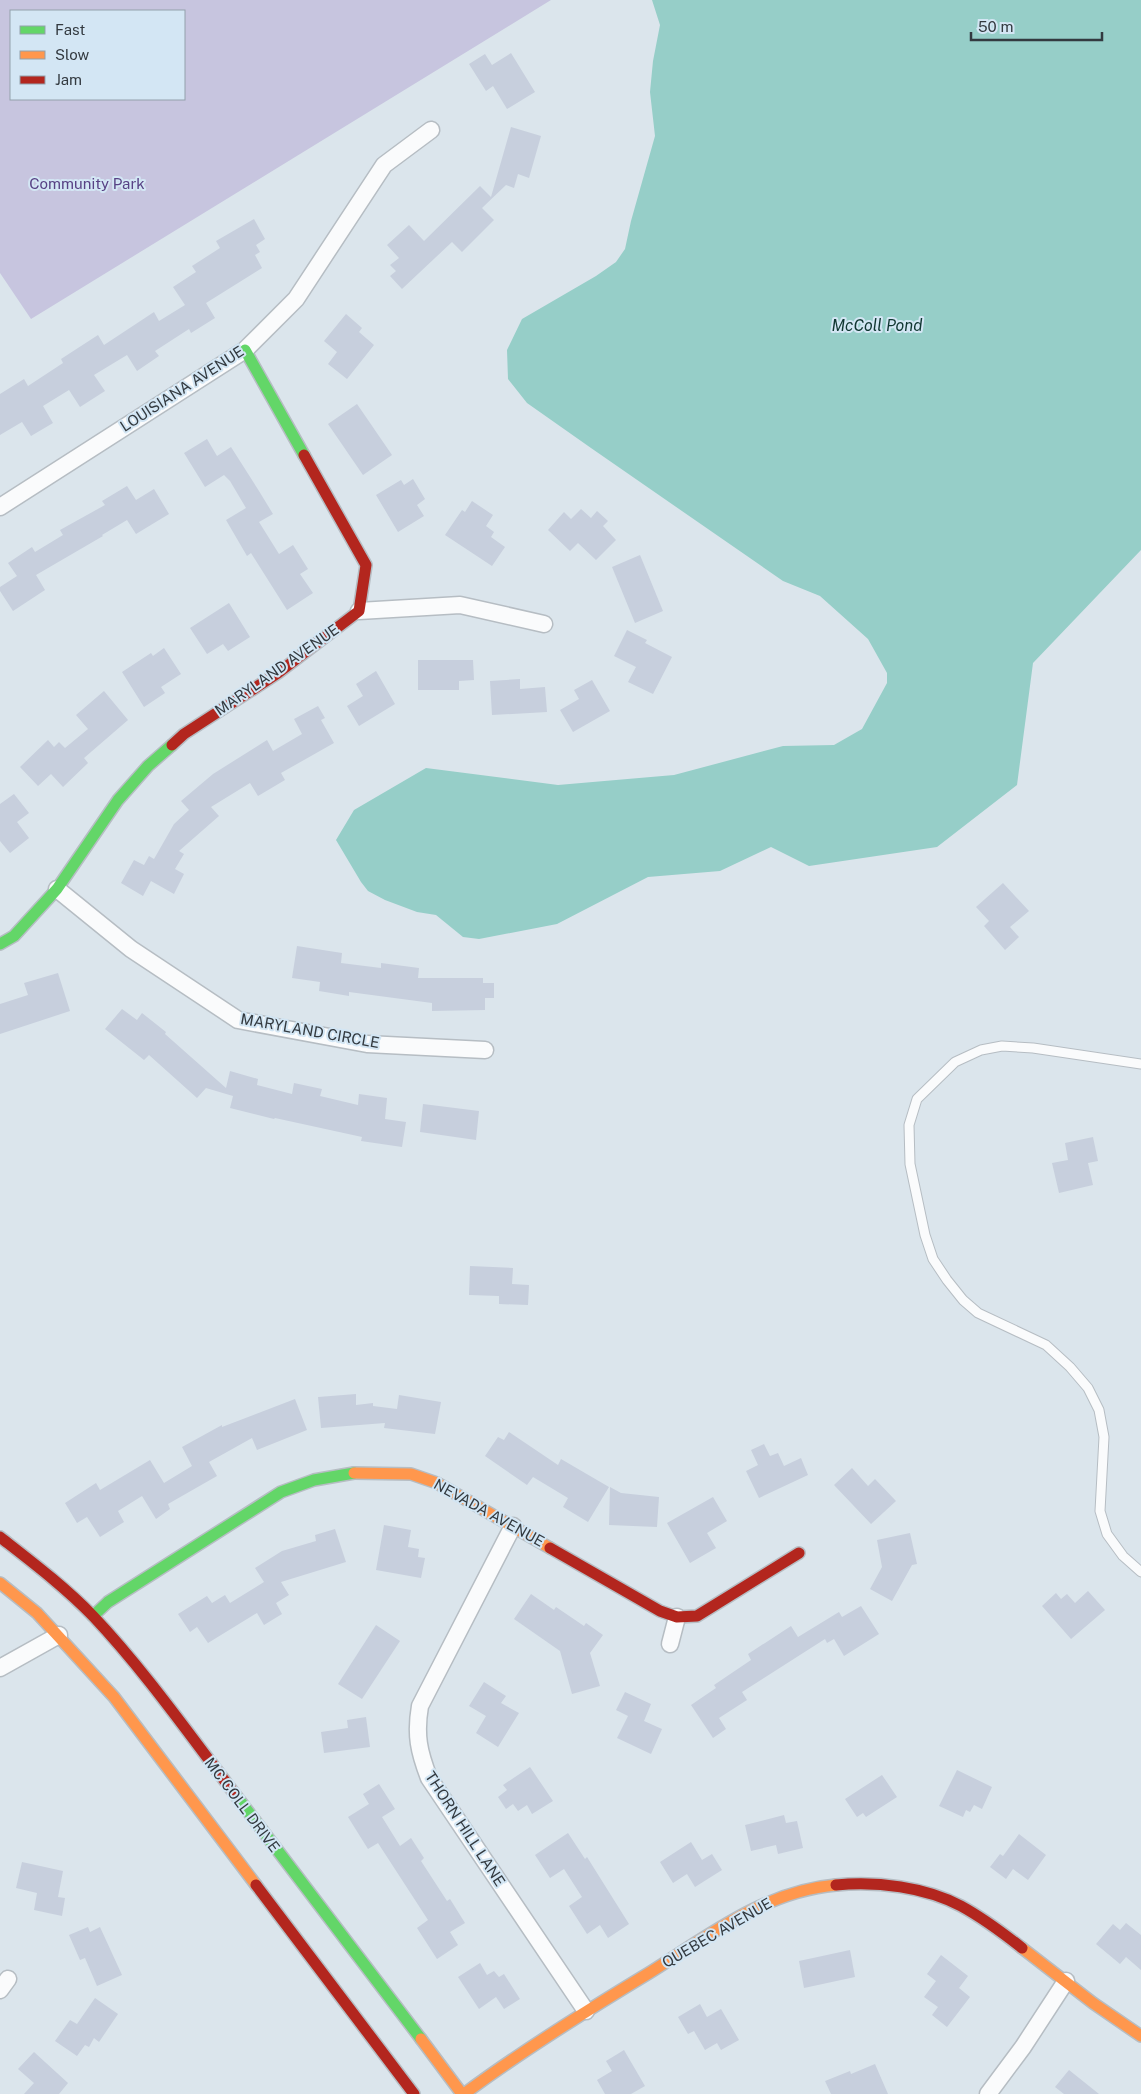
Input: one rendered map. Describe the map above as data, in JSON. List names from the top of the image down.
{
  "streets": {
    "street": [
      "LOUISIANA AVENUE",
      "MARYLAND AVENUE",
      "MARYLAND CIRCLE",
      "NEVADA AVENUE",
      "MC COLL DRIVE",
      "THORN HILL LANE",
      "QUEBEC AVENUE"
    ]
  },
  "crossings": [
    ["MARYLAND AVENUE", "MARYLAND CIRCLE"],
    ["NEVADA AVENUE", "MC COLL DRIVE"],
    ["NEVADA AVENUE", "THORN HILL LANE"],
    ["MC COLL DRIVE", "QUEBEC AVENUE"],
    ["THORN HILL LANE", "QUEBEC AVENUE"]
  ],
  "water": ["McColl Pond"],
  "parks": ["Community Park"],
  "legend": ["Fast", "Slow", "Jam"],
  "scale_bar": "50 m"
}
